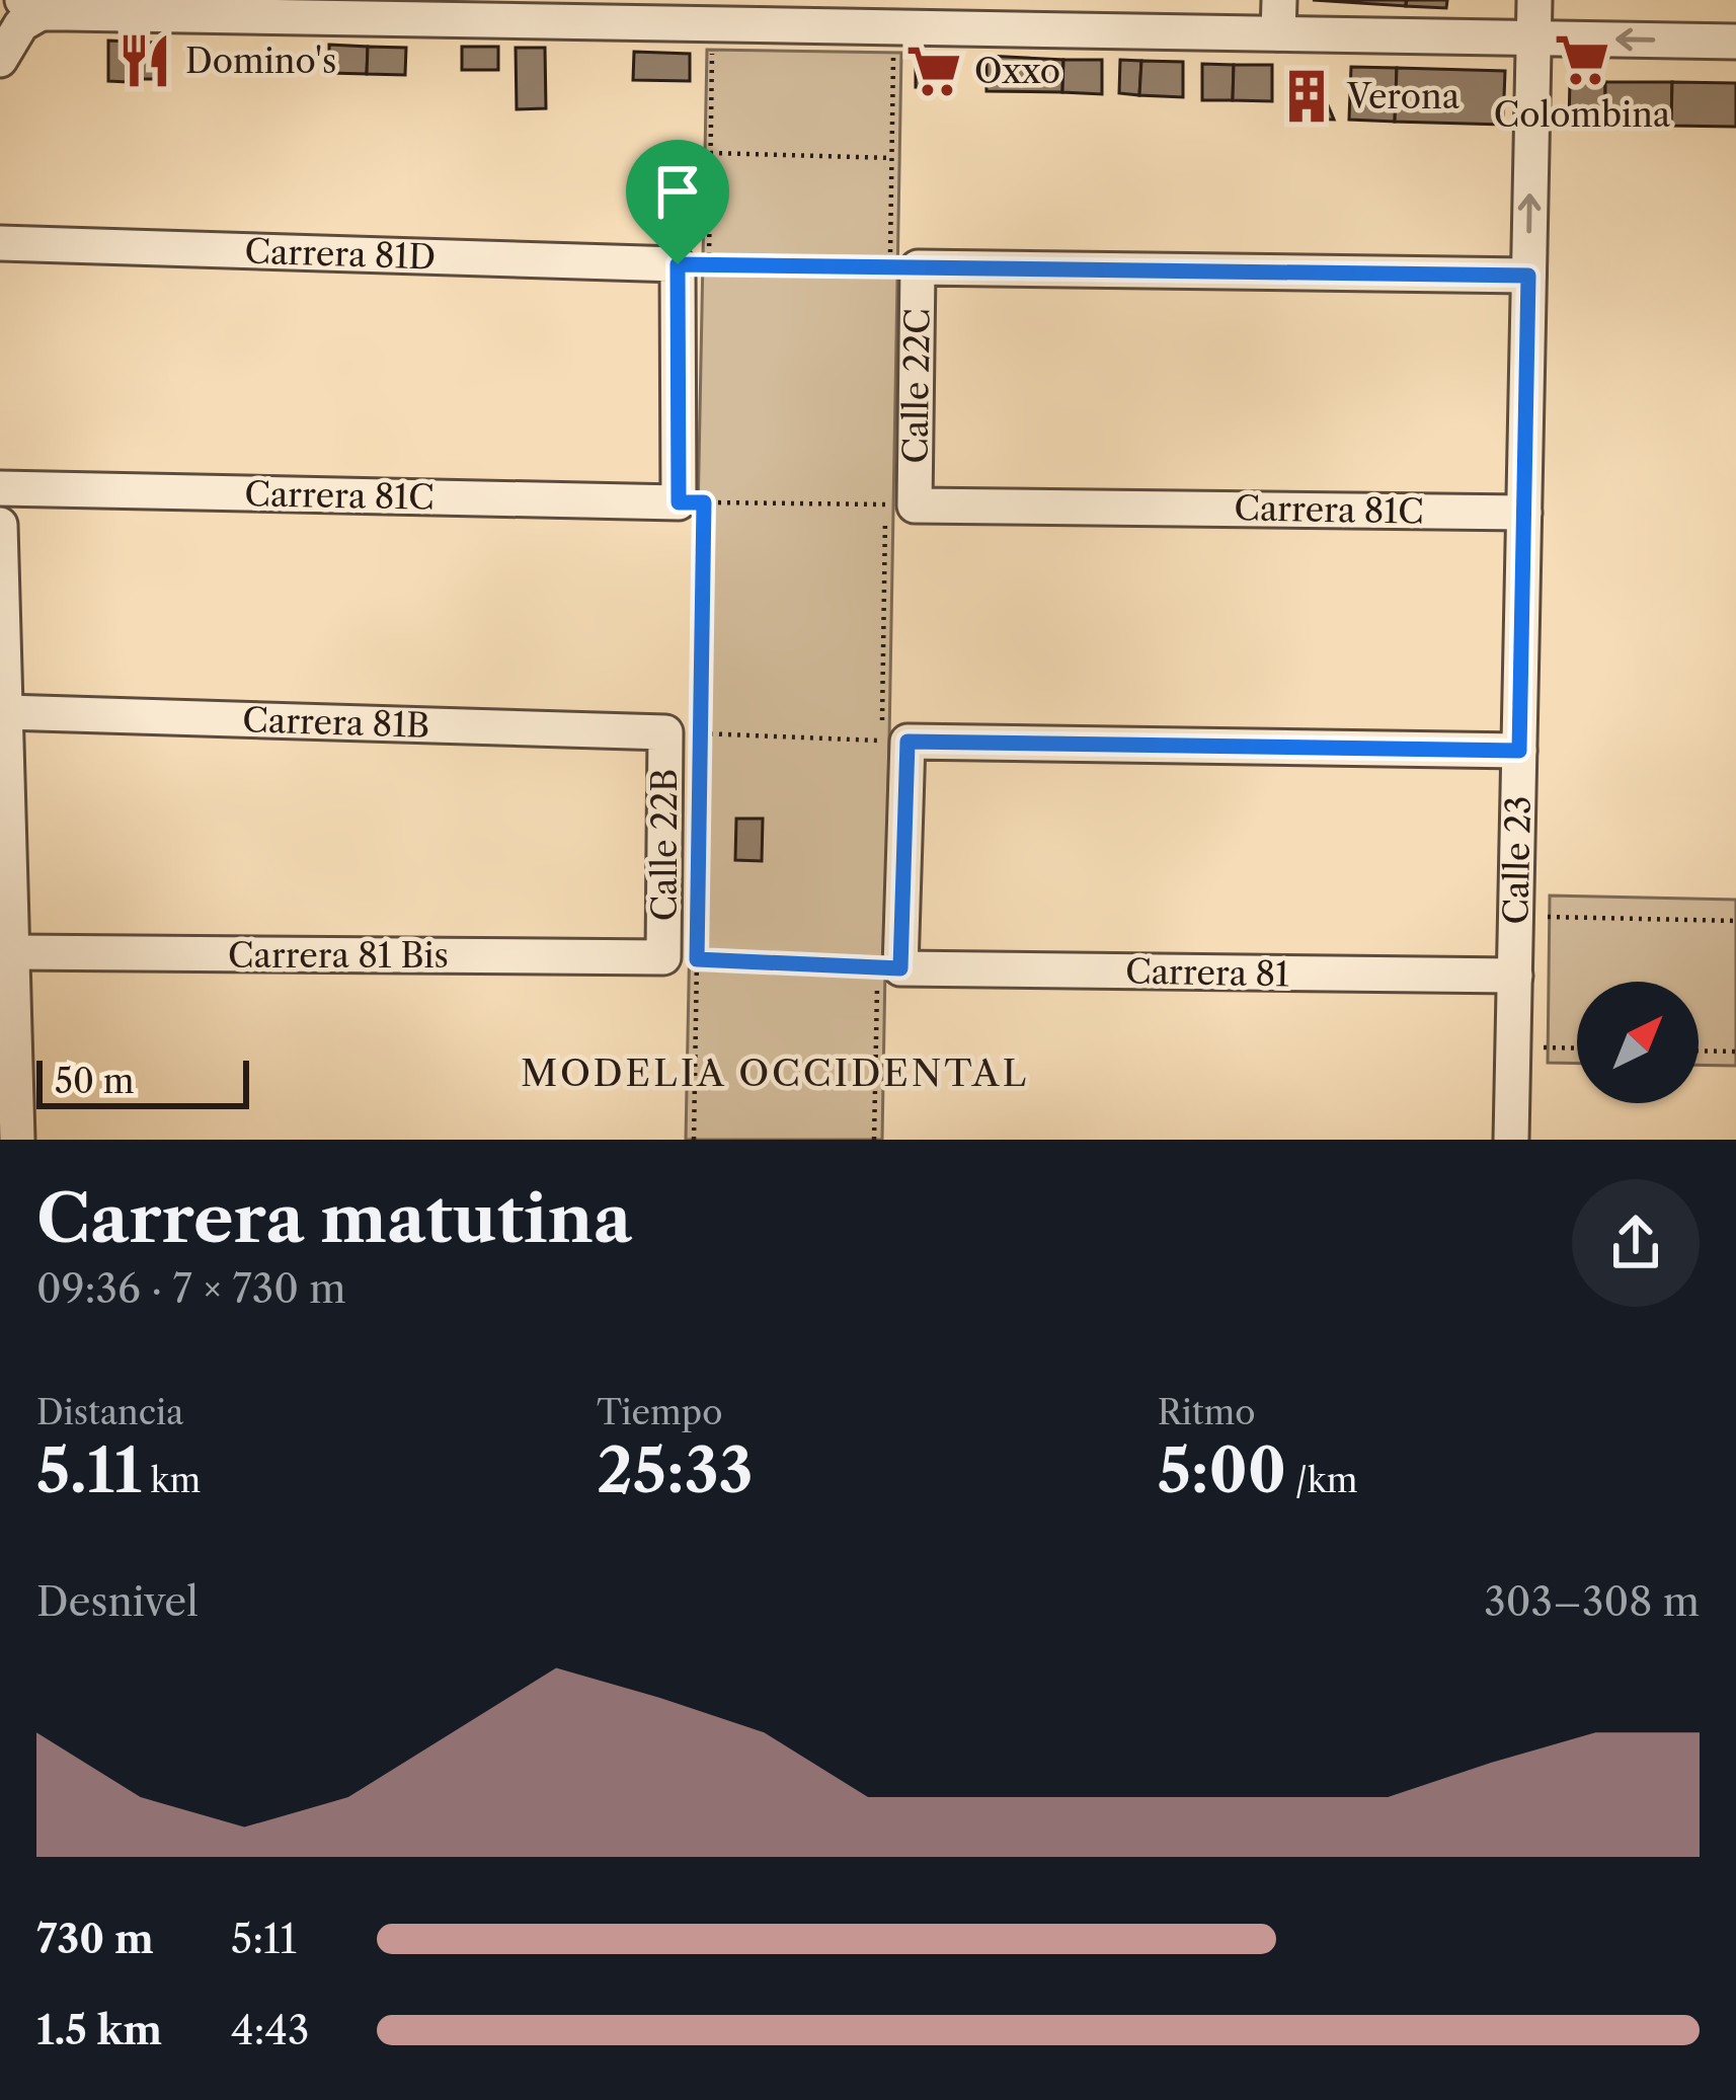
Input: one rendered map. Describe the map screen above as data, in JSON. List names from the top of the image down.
{
  "streets": {
    "street": [
      "Carrera 81D",
      "Calle 22C",
      "Carrera 81C",
      "Carrera 81B",
      "Calle 22B",
      "Calle 23",
      "Carrera 81 Bis",
      "Carrera 81"
    ]
  },
  "crossings": [
    ["Calle 22C", "Carrera 81C"],
    ["Carrera 81C", "Calle 23"],
    ["Carrera 81B", "Calle 22B"],
    ["Calle 22B", "Carrera 81 Bis"],
    ["Calle 23", "Carrera 81"]
  ],
  "districts": ["MODELIA OCCIDENTAL"],
  "places": {
    "supermarket": ["Colombina", "Oxxo"],
    "restaurant": ["Domino's"],
    "building": ["Verona"]
  },
  "scale_bar": "50 m",
  "north": "top right",
  "page": {
    "scale": "50 m",
    "heading": ["Carrera matutina", "09:36 · 7 × 730 m"],
    "stats": [
      ["Distancia", "5.11 km"],
      ["Tiempo", "25:33"],
      ["Ritmo", "5:00 /km"]
    ],
    "chart": ["Desnivel", "303–308 m"],
    "list": [
      {
        "name": "730 m",
        "note": "5:11"
      },
      {
        "name": "1.5 km",
        "note": "4:43"
      }
    ]
  }
}
